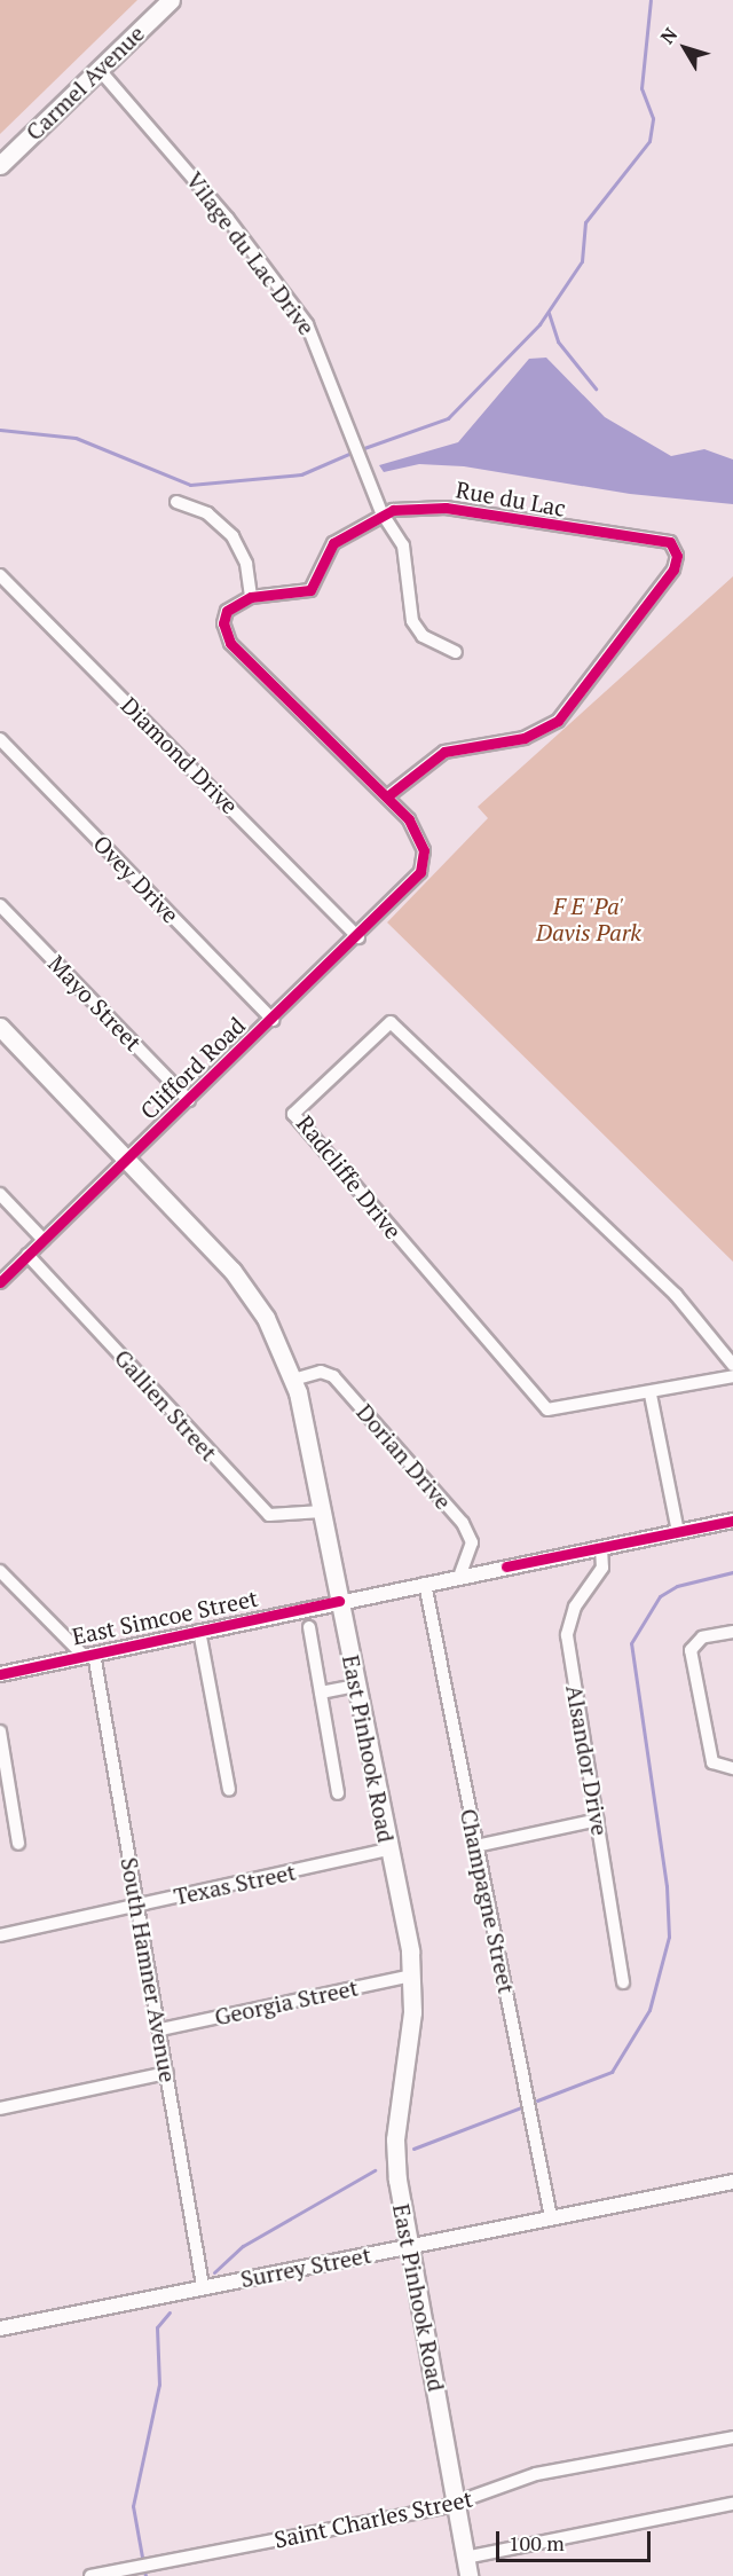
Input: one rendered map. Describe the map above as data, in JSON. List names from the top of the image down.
{
  "streets": {
    "main road": ["Carmel Avenue", "East Pinhook Road"],
    "street": [
      "Vilage du Lac Drive",
      "Rue du Lac",
      "Diamond Drive",
      "Ovey Drive",
      "Mayo Street",
      "Clifford Road",
      "Radcliffe Drive",
      "Gallien Street",
      "Dorian Drive",
      "East Simcoe Street",
      "Alsandor Drive",
      "Texas Street",
      "Champagne Street",
      "South Hamner Avenue",
      "Georgia Street",
      "Surrey Street",
      "Saint Charles Street"
    ]
  },
  "crossings": [
    ["Carmel Avenue", "Vilage du Lac Drive"],
    ["Vilage du Lac Drive", "Rue du Lac"],
    ["Rue du Lac", "Clifford Road"],
    ["Diamond Drive", "Clifford Road"],
    ["Ovey Drive", "Clifford Road"],
    ["Mayo Street", "Clifford Road"],
    ["Clifford Road", "Gallien Street"],
    ["Clifford Road", "East Pinhook Road"],
    ["Gallien Street", "East Pinhook Road"],
    ["Dorian Drive", "East Simcoe Street"],
    ["Dorian Drive", "East Pinhook Road"],
    ["East Simcoe Street", "East Pinhook Road"],
    ["East Simcoe Street", "Alsandor Drive"],
    ["East Simcoe Street", "Champagne Street"],
    ["East Simcoe Street", "South Hamner Avenue"],
    ["East Pinhook Road", "Texas Street"],
    ["East Pinhook Road", "Georgia Street"],
    ["East Pinhook Road", "Surrey Street"],
    ["East Pinhook Road", "Saint Charles Street"],
    ["Texas Street", "South Hamner Avenue"],
    ["Champagne Street", "Surrey Street"],
    ["South Hamner Avenue", "Georgia Street"],
    ["South Hamner Avenue", "Surrey Street"]
  ],
  "parks": ["F E 'Pa' Davis Park"],
  "scale_bar": "100 m",
  "north": "top left"
}
